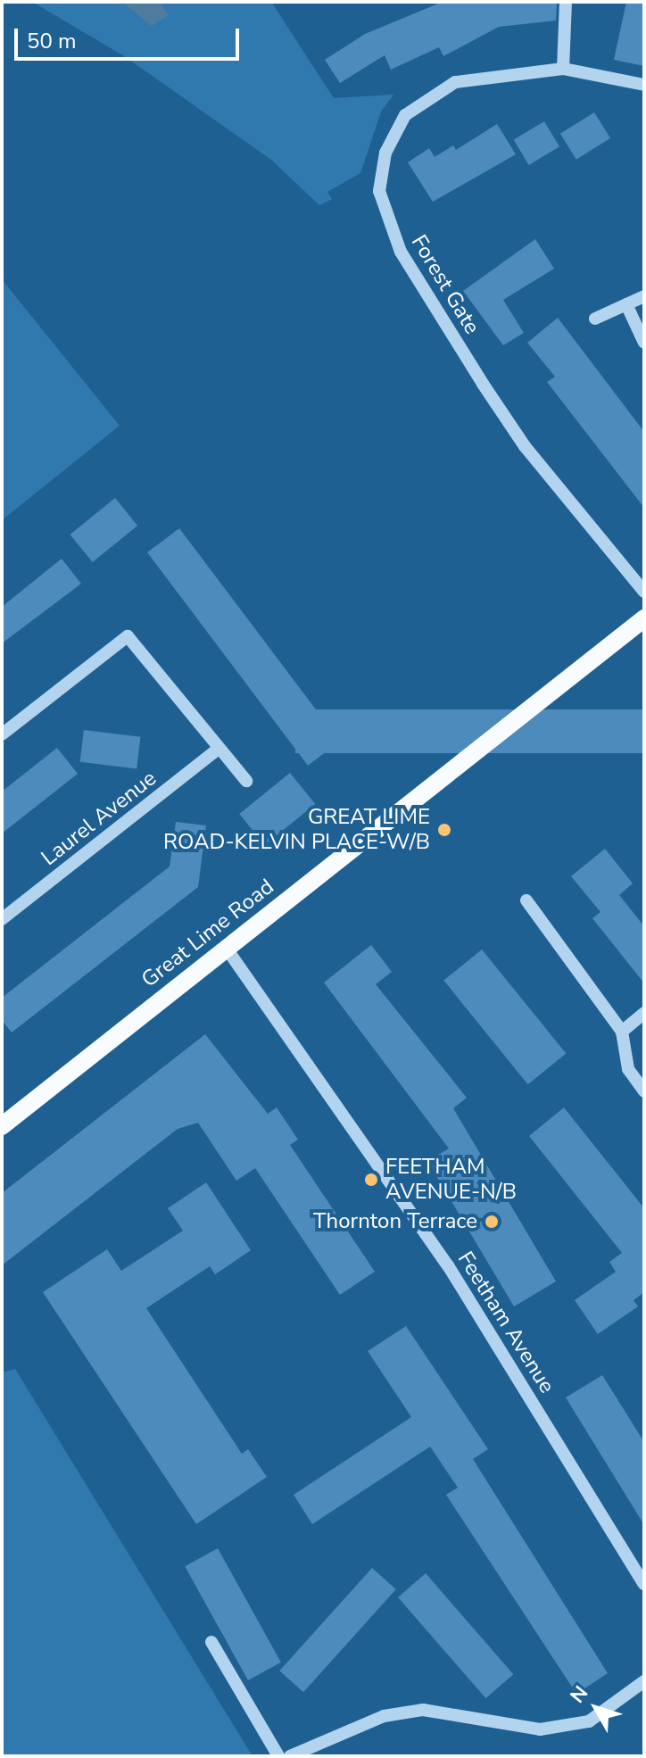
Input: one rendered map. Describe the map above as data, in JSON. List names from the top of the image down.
{
  "streets": {
    "main road": ["Great Lime Road"],
    "street": ["Forest Gate", "Laurel Avenue", "Feetham Avenue"]
  },
  "crossings": [
    ["Great Lime Road", "Feetham Avenue"]
  ],
  "places": ["GREAT LIME ROAD-KELVIN PLACE-W/B", "FEETHAM AVENUE-N/B", "Thornton Terrace"],
  "scale_bar": "50 m",
  "north": "top left"
}
